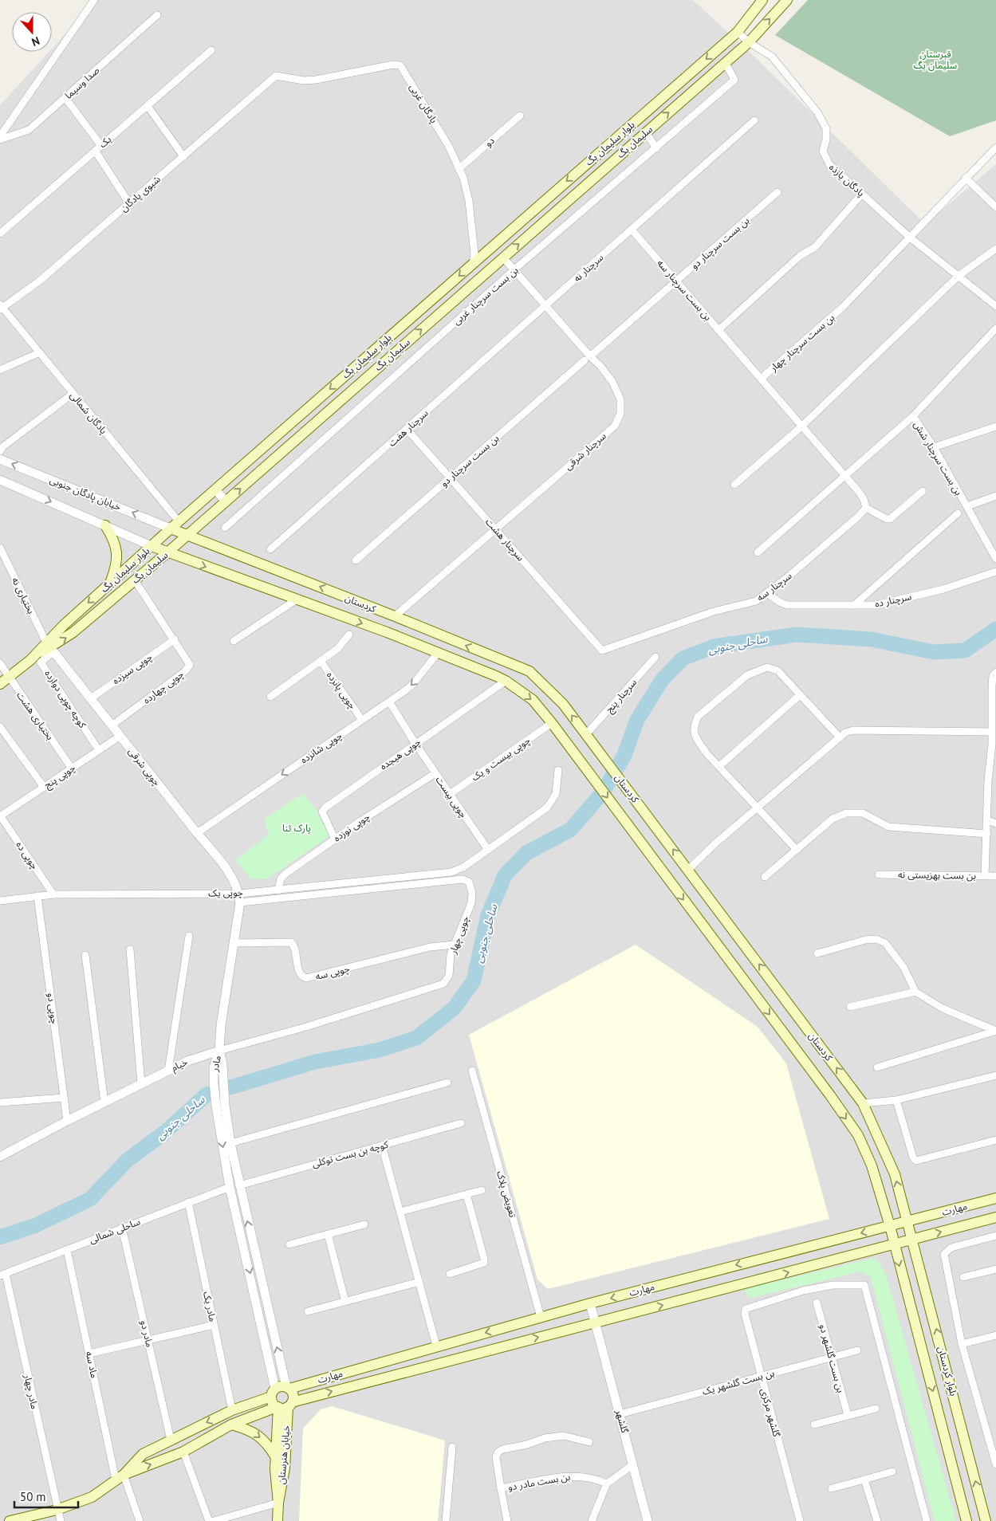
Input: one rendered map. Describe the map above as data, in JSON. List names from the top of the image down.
{
  "streets": {
    "main road": [
      "سلیمان بگ",
      "بلوار سلیمان بگ",
      "خیابان پادگان جنوبی",
      "کردستان",
      "مهارت",
      "بلوار کردستان",
      "خیابان هنرستان"
    ],
    "street": [
      "صدا وسیما",
      "پادگان غربی",
      "یک",
      "دو",
      "پادگان یازذه",
      "شیوی پادگان",
      "بن بست سرچنار دو",
      "سرچنار نه",
      "بن بست سرچنار سه",
      "بن بست سرچنار غربی",
      "بن بست سرچنار چهار",
      "پادگان شمالی",
      "سرچنار هفت",
      "سرچنار شرقی",
      "بن بست سرچنار شش",
      "سرچنار هشت",
      "سرچنار سه",
      "بختیاری نه",
      "سرچنار ده",
      "چوپی سیزده",
      "چوپی چهارده",
      "چوپی پانزده",
      "سرچنار پنج",
      "کوچه چوپی دوازده",
      "بختیاری هشت",
      "چوپی شانزده",
      "چوپی هیجده",
      "چوپی بیست و یک",
      "چوپی شرقی",
      "چوپی پنج",
      "چوپی بیست",
      "چوپی نوزده",
      "چوپی ده",
      "بن بست بهزیستی نه",
      "چوپی یک",
      "چوپی چهار",
      "چوپی سه",
      "چوپی دو",
      "مادر",
      "خیام",
      "کوچه بن بست توکلی",
      "تعویض پلاک",
      "ساحلی شمالی",
      "مادر یک",
      "مادر دو",
      "بن بست گلشهر دو",
      "ماد سه",
      "بن بست گلشهر یک",
      "مادر چهار",
      "گلشهر مرکزی",
      "گلشهر",
      "بن بست مادر دو"
    ]
  },
  "crossings": [
    ["پادگان غربی", "دو"],
    ["پادگان غربی", "بلوار سلیمان بگ"],
    ["پادگان غربی", "شیوی پادگان"],
    ["سلیمان بگ", "بلوار سلیمان بگ"],
    ["سلیمان بگ", "پادگان یازذه"],
    ["سلیمان بگ", "بن بست سرچنار غربی"],
    ["سلیمان بگ", "سرچنار شرقی"],
    ["سلیمان بگ", "خیابان پادگان جنوبی"],
    ["سلیمان بگ", "بختیاری نه"],
    ["سلیمان بگ", "کردستان"],
    ["سلیمان بگ", "چوپی چهارده"],
    ["سلیمان بگ", "کوچه چوپی دوازده"],
    ["سلیمان بگ", "چوپی شرقی"],
    ["بلوار سلیمان بگ", "پادگان یازذه"],
    ["بلوار سلیمان بگ", "پادگان شمالی"],
    ["بلوار سلیمان بگ", "خیابان پادگان جنوبی"],
    ["بلوار سلیمان بگ", "بختیاری نه"],
    ["بلوار سلیمان بگ", "کردستان"],
    ["بلوار سلیمان بگ", "کوچه چوپی دوازده"],
    ["بلوار سلیمان بگ", "بختیاری هشت"],
    ["بلوار سلیمان بگ", "چوپی شرقی"],
    ["پادگان یازذه", "بن بست سرچنار چهار"],
    ["شیوی پادگان", "پادگان شمالی"],
    ["بن بست سرچنار دو", "بن بست سرچنار سه"],
    ["بن بست سرچنار دو", "سرچنار شرقی"],
    ["بن بست سرچنار دو", "سرچنار هشت"],
    ["سرچنار نه", "بن بست سرچنار سه"],
    ["سرچنار نه", "سرچنار هفت"],
    ["سرچنار نه", "سرچنار شرقی"],
    ["بن بست سرچنار سه", "بن بست سرچنار چهار"],
    ["بن بست سرچنار سه", "بن بست سرچنار شش"],
    ["بن بست سرچنار غربی", "سرچنار شرقی"],
    ["پادگان شمالی", "خیابان پادگان جنوبی"],
    ["پادگان شمالی", "کردستان"],
    ["سرچنار هفت", "سرچنار شرقی"],
    ["سرچنار هفت", "سرچنار هشت"],
    ["سرچنار شرقی", "سرچنار هشت"],
    ["سرچنار شرقی", "کردستان"],
    ["خیابان پادگان جنوبی", "کردستان"],
    ["سرچنار هشت", "سرچنار سه"],
    ["سرچنار سه", "سرچنار ده"],
    ["بختیاری نه", "کوچه چوپی دوازده"],
    ["بختیاری نه", "چوپی شرقی"],
    ["کردستان", "سرچنار پنج"],
    ["کردستان", "چوپی شانزده"],
    ["کردستان", "چوپی هیجده"],
    ["کردستان", "چوپی بیست و یک"],
    ["کردستان", "مهارت"],
    ["کردستان", "بلوار کردستان"],
    ["چوپی سیزده", "چوپی چهارده"],
    ["چوپی سیزده", "چوپی شرقی"],
    ["چوپی چهارده", "چوپی شرقی"],
    ["چوپی پانزده", "چوپی شانزده"],
    ["کوچه چوپی دوازده", "چوپی شرقی"],
    ["کوچه چوپی دوازده", "چوپی پنج"],
    ["بختیاری هشت", "چوپی پنج"],
    ["چوپی شانزده", "چوپی شرقی"],
    ["چوپی شانزده", "چوپی بیست"],
    ["چوپی هیجده", "چوپی بیست"],
    ["چوپی هیجده", "چوپی نوزده"],
    ["چوپی بیست و یک", "چوپی بیست"],
    ["چوپی شرقی", "چوپی پنج"],
    ["چوپی شرقی", "چوپی یک"],
    ["چوپی شرقی", "چوپی چهار"],
    ["چوپی پنج", "چوپی ده"],
    ["چوپی بیست", "چوپی نوزده"],
    ["چوپی بیست", "چوپی یک"],
    ["چوپی نوزده", "چوپی یک"],
    ["چوپی ده", "چوپی یک"],
    ["چوپی یک", "چوپی چهار"],
    ["چوپی یک", "چوپی دو"],
    ["چوپی چهار", "چوپی سه"],
    ["چوپی چهار", "مادر"],
    ["چوپی چهار", "خیام"],
    ["چوپی دو", "خیام"],
    ["مادر", "خیام"],
    ["مادر", "کوچه بن بست توکلی"],
    ["مادر", "مهارت"],
    ["مادر", "ساحلی شمالی"],
    ["مادر", "خیابان هنرستان"],
    ["کوچه بن بست توکلی", "ساحلی شمالی"],
    ["تعویض پلاک", "مهارت"],
    ["مهارت", "مادر یک"],
    ["مهارت", "مادر دو"],
    ["مهارت", "ماد سه"],
    ["مهارت", "بلوار کردستان"],
    ["مهارت", "مادر چهار"],
    ["مهارت", "گلشهر"],
    ["مهارت", "خیابان هنرستان"],
    ["ساحلی شمالی", "مادر یک"],
    ["ساحلی شمالی", "مادر دو"],
    ["ساحلی شمالی", "ماد سه"],
    ["ساحلی شمالی", "مادر چهار"],
    ["بن بست گلشهر دو", "بن بست گلشهر یک"],
    ["بن بست گلشهر یک", "گلشهر مرکزی"],
    ["بن بست گلشهر یک", "گلشهر"]
  ],
  "one_way": ["سلیمان بگ", "بلوار سلیمان بگ", "چوپی شانزده"],
  "water": ["ساحلی جنوبی"],
  "parks": ["قبرستان سلیمان بگ", "پارک ثنا"],
  "scale_bar": "50 m",
  "north": "bottom"
}
